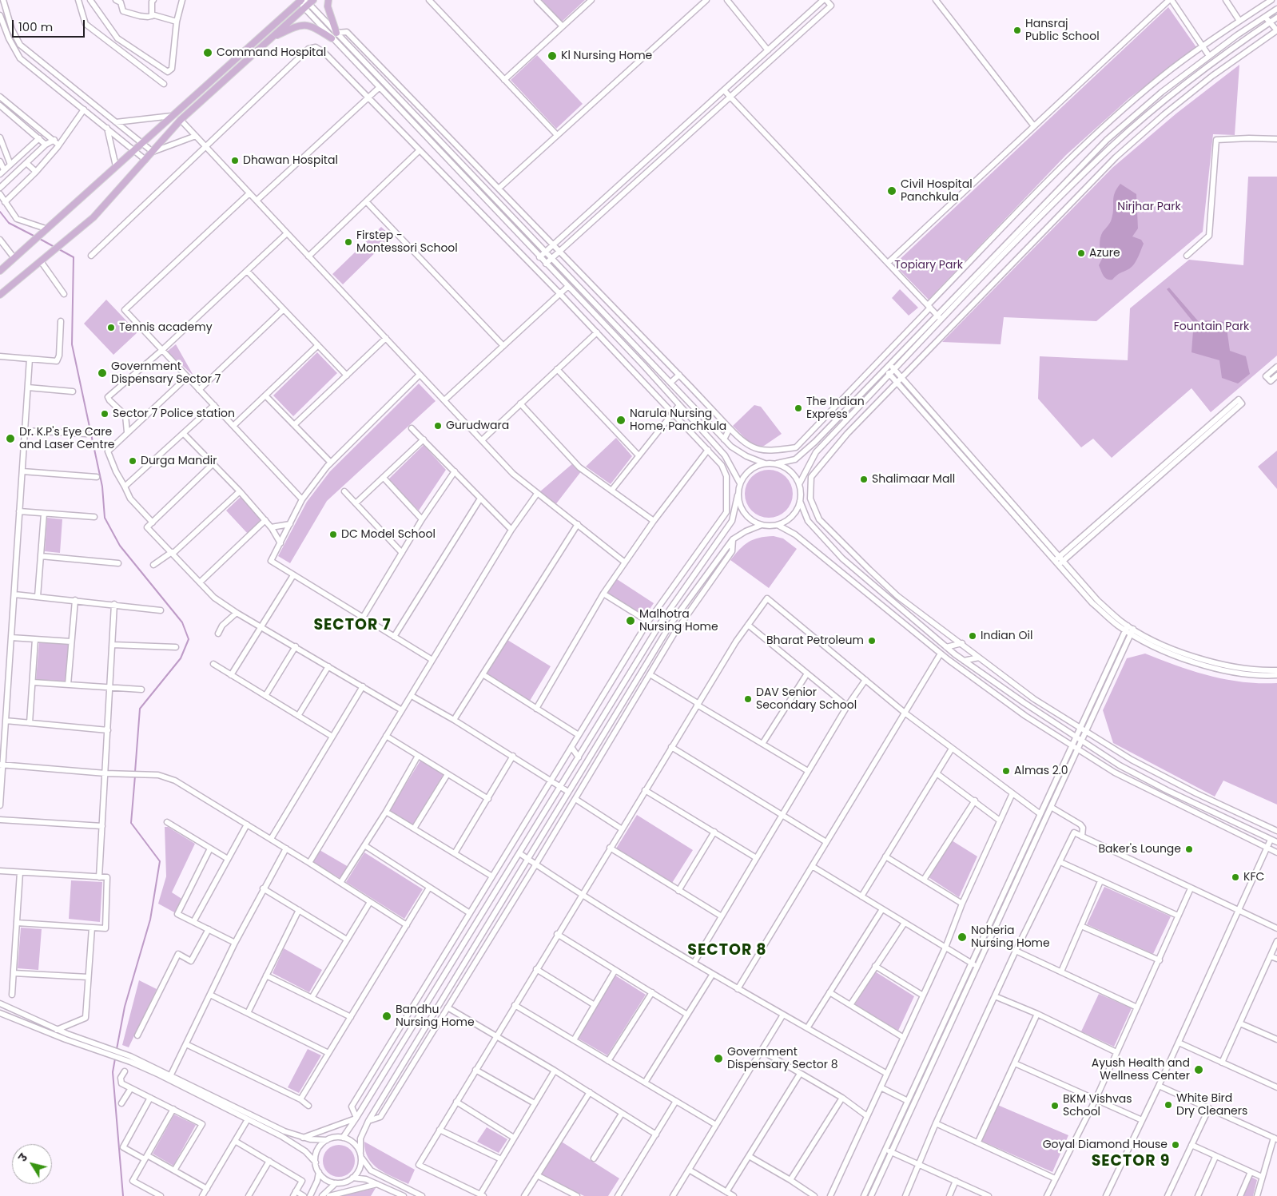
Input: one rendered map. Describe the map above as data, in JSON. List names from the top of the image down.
{
  "districts": ["SECTOR 7", "SECTOR 8", "SECTOR 9"],
  "parks": ["Nirjhar Park", "Topiary Park", "Fountain Park"],
  "places": [
    "Hansraj Public School",
    "Command Hospital",
    "Kl Nursing Home",
    "Dhawan Hospital",
    "Civil Hospital Panchkula",
    "Firstep - Montessori School",
    "Azure",
    "Tennis academy",
    "Government Dispensary Sector 7",
    "The Indian Express",
    "Sector 7 Police station",
    "Narula Nursing Home, Panchkula",
    "Gurudwara",
    "Dr. K.P's Eye Care and Laser Centre",
    "Durga Mandir",
    "Shalimaar Mall",
    "DC Model School",
    "Malhotra Nursing Home",
    "Indian Oil",
    "Bharat Petroleum",
    "DAV Senior Secondary School",
    "Almas 2.0",
    "Baker's Lounge",
    "KFC",
    "Noheria Nursing Home",
    "Bandhu Nursing Home",
    "Government Dispensary Sector 8",
    "Ayush Health and Wellness Center",
    "White Bird Dry Cleaners",
    "BKM Vishvas School",
    "Goyal Diamond House"
  ],
  "scale_bar": "100 m",
  "north": "top left"
}
